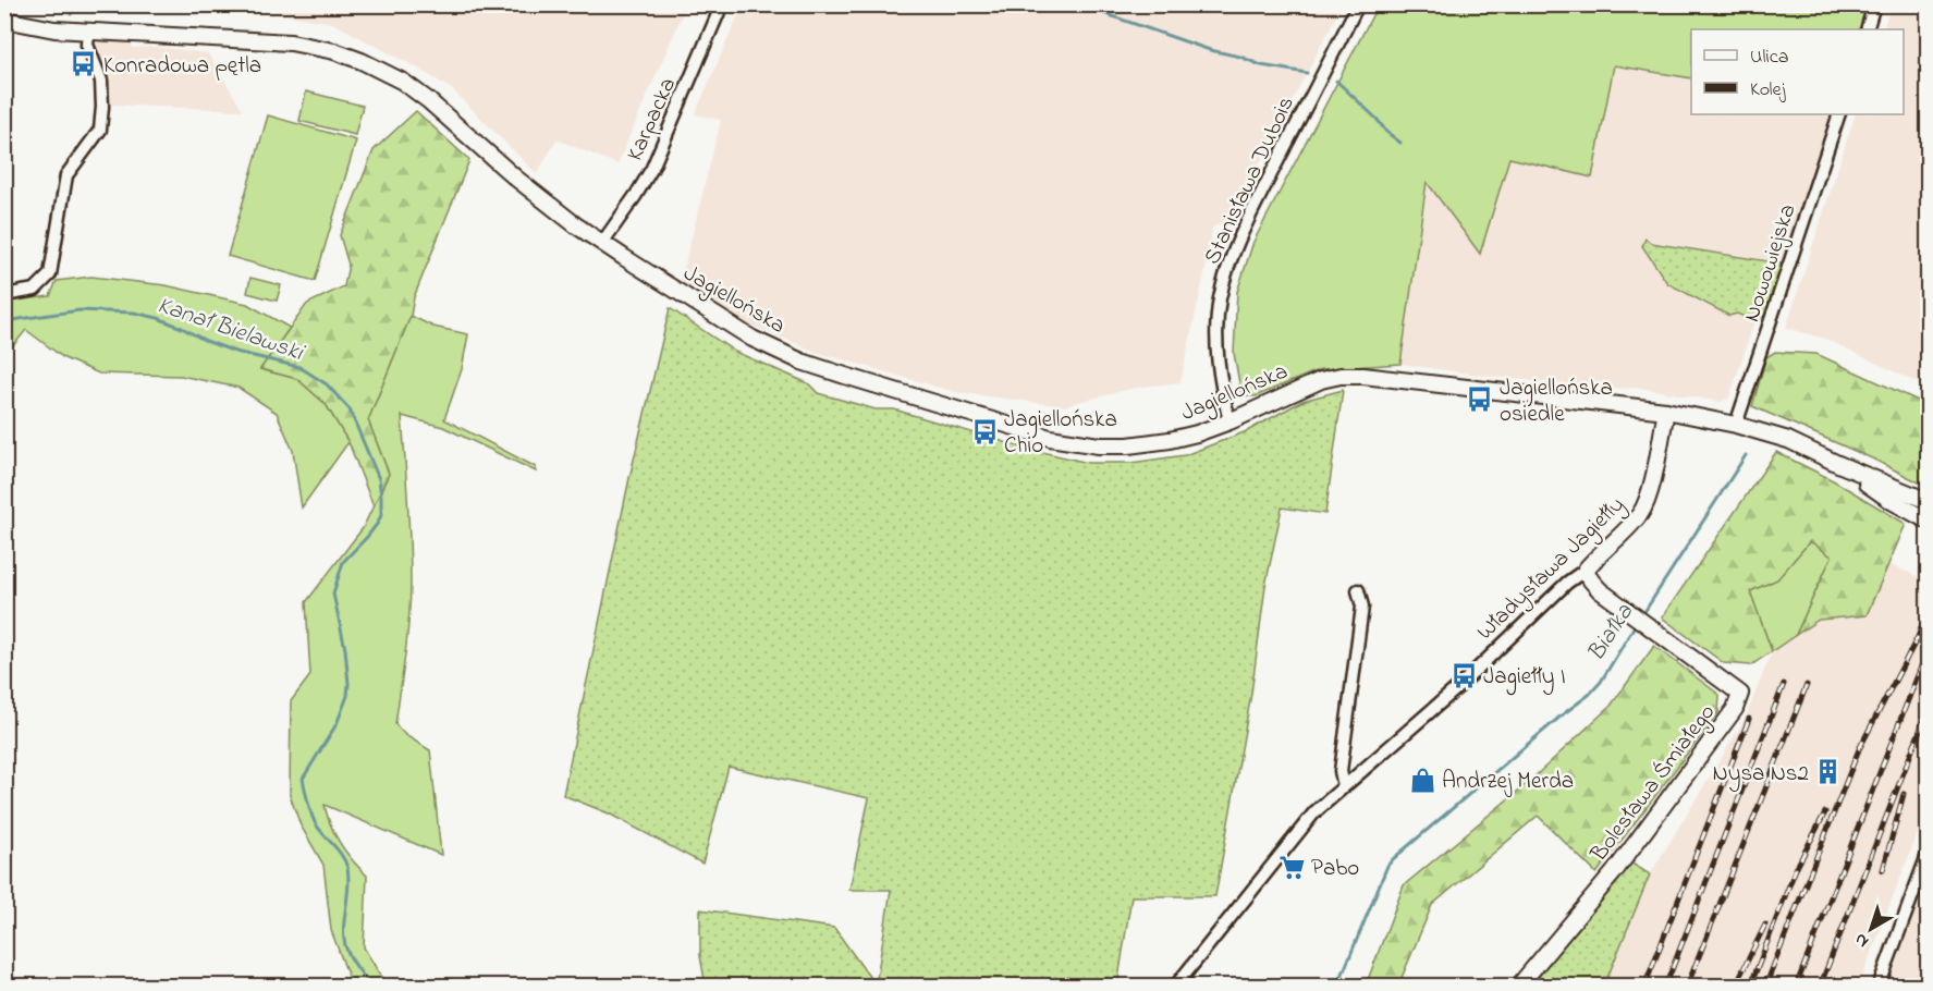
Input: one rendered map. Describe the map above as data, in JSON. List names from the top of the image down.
{
  "streets": {
    "street": [
      "Karpacka",
      "Stanisława Dubois",
      "Nowowiejska",
      "Jagiellońska",
      "Władysława Jagiełły",
      "Bolesława Śmiałego"
    ]
  },
  "crossings": [
    ["Karpacka", "Jagiellońska"],
    ["Stanisława Dubois", "Jagiellońska"],
    ["Nowowiejska", "Jagiellońska"],
    ["Jagiellońska", "Władysława Jagiełły"],
    ["Władysława Jagiełły", "Bolesława Śmiałego"]
  ],
  "water": ["Kanał Bielawski", "Białka"],
  "places": {
    "bus stop": [
      "Konradowa pętla",
      "Jagiellońska osiedle",
      "Jagiellońska Chio",
      "Jagiełły I"
    ],
    "building": ["Nysa Ns2"],
    "shop": ["Andrzej Merda"],
    "supermarket": ["Pabo"]
  },
  "legend": ["Ulica", "Kolej"],
  "north": "bottom left"
}
